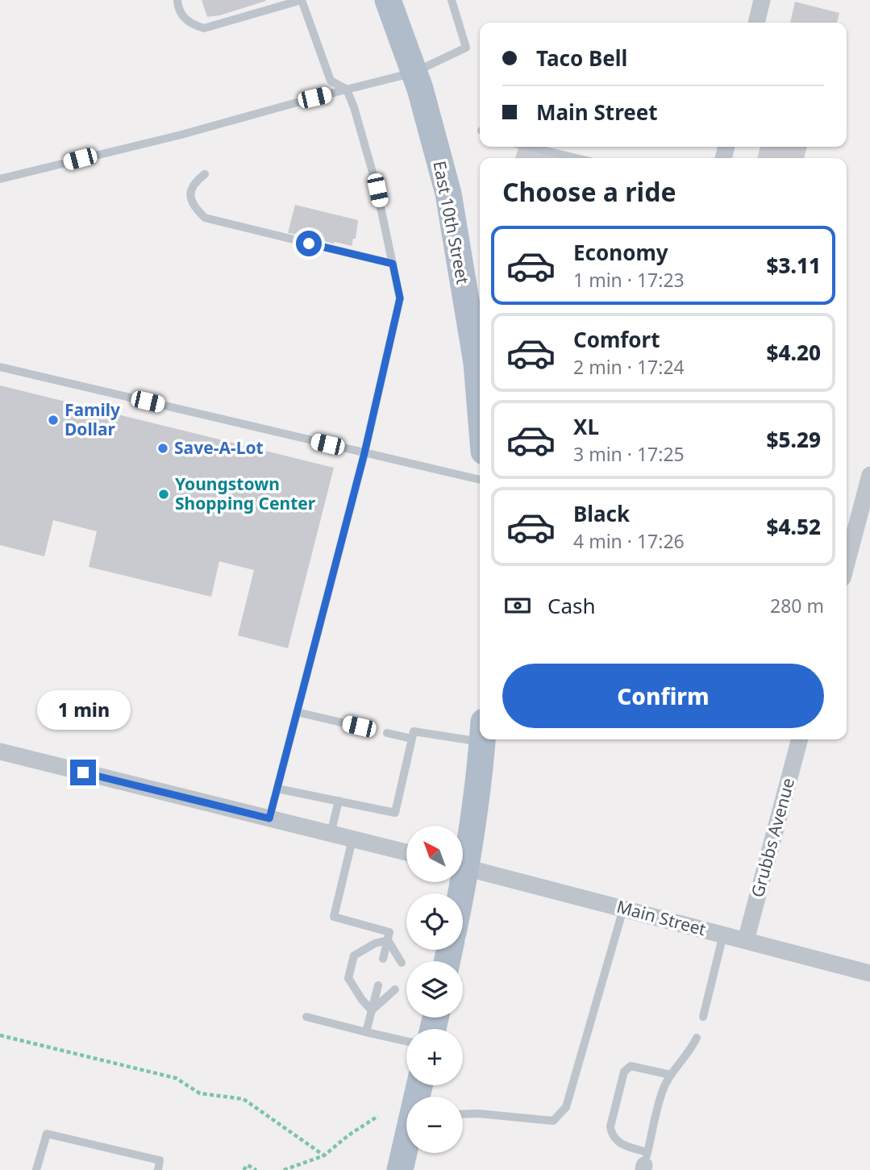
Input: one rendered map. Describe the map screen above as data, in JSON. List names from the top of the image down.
{
  "streets": {
    "main road": ["East 10th Street"],
    "street": ["Grubbs Avenue", "Main Street"]
  },
  "crossings": [
    ["Grubbs Avenue", "Main Street"]
  ],
  "places": ["Family Dollar", "Save-A-Lot", "Youngstown Shopping Center"],
  "north": "top left",
  "page": {
    "banner": ["Taco Bell", "Main Street"],
    "heading": "Choose a ride",
    "list": [
      {
        "name": "Economy",
        "note": "1 min · 17:23",
        "value": "$3.11"
      },
      {
        "name": "Comfort",
        "note": "2 min · 17:24",
        "value": "$4.20"
      },
      {
        "name": "XL",
        "note": "3 min · 17:25",
        "value": "$5.29"
      },
      {
        "name": "Black",
        "note": "4 min · 17:26",
        "value": "$4.52"
      }
    ],
    "pay": ["Cash", "280 m"],
    "buttons": "Confirm",
    "bubble": "1 min",
    "map_buttons": ["+", "−"]
  }
}
